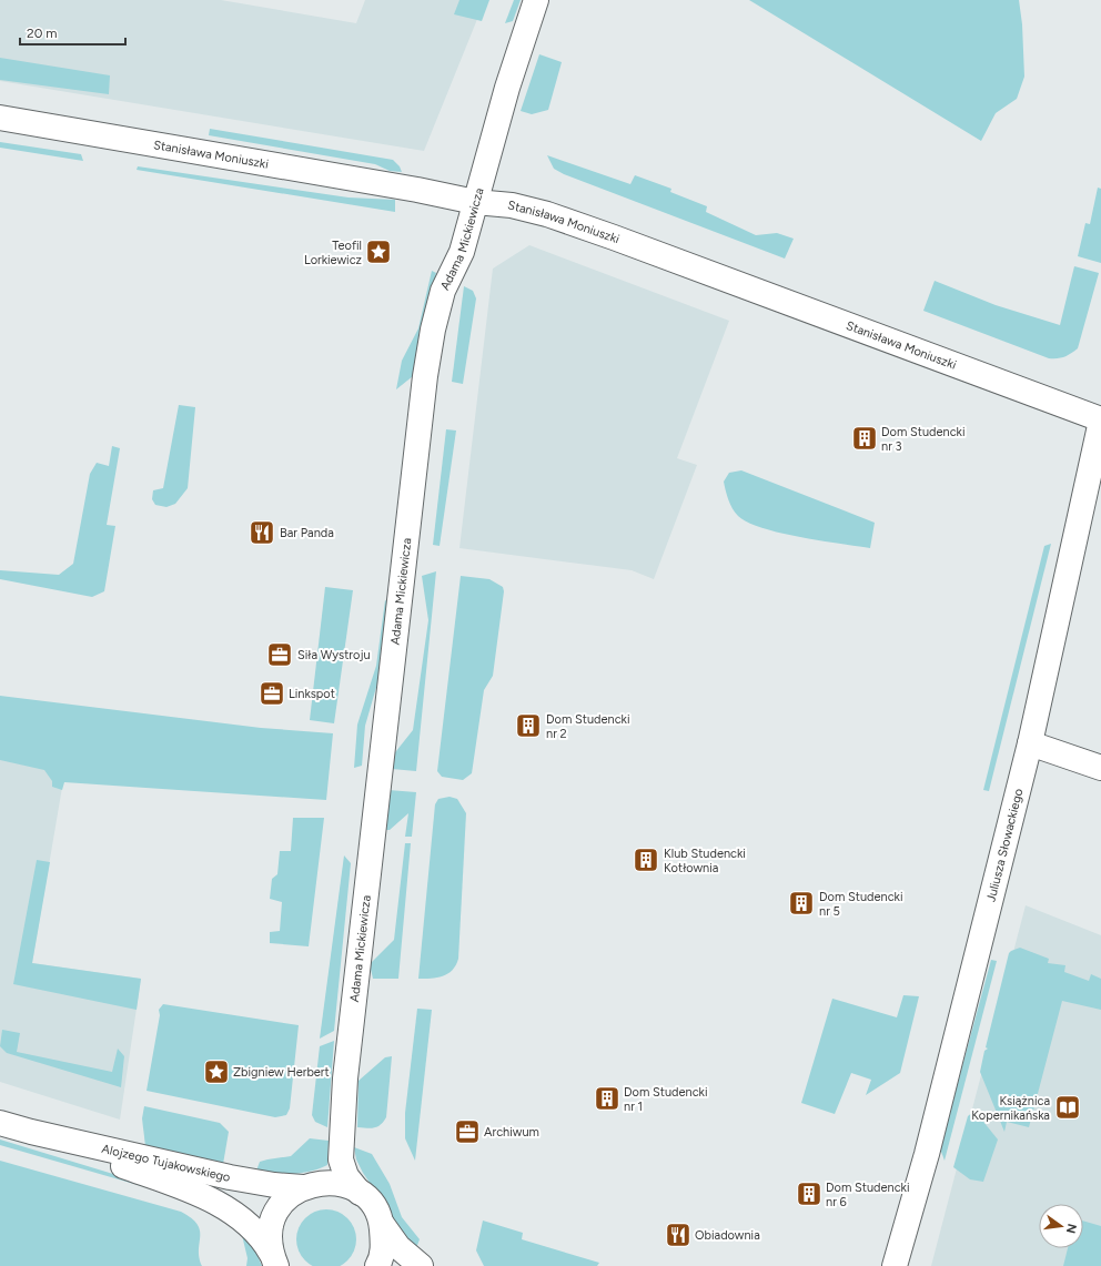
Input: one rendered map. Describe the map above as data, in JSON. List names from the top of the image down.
{
  "streets": {
    "street": [
      "Stanisława Moniuszki",
      "Adama Mickiewicza",
      "Juliusza Słowackiego",
      "Alojzego Tujakowskiego"
    ]
  },
  "crossings": [
    ["Stanisława Moniuszki", "Adama Mickiewicza"],
    ["Stanisława Moniuszki", "Juliusza Słowackiego"]
  ],
  "places": {
    "place": ["Teofil Lorkiewicz", "Zbigniew Herbert"],
    "building": [
      "Dom Studencki nr 3",
      "Dom Studencki nr 2",
      "Klub Studencki Kotłownia",
      "Dom Studencki nr 5",
      "Dom Studencki nr 1",
      "Dom Studencki nr 6"
    ],
    "restaurant": ["Bar Panda", "Obiadownia"],
    "office": ["Siła Wystroju", "Linkspot", "Archiwum"],
    "library": ["Książnica Kopernikańska"]
  },
  "scale_bar": "20 m",
  "north": "right"
}
